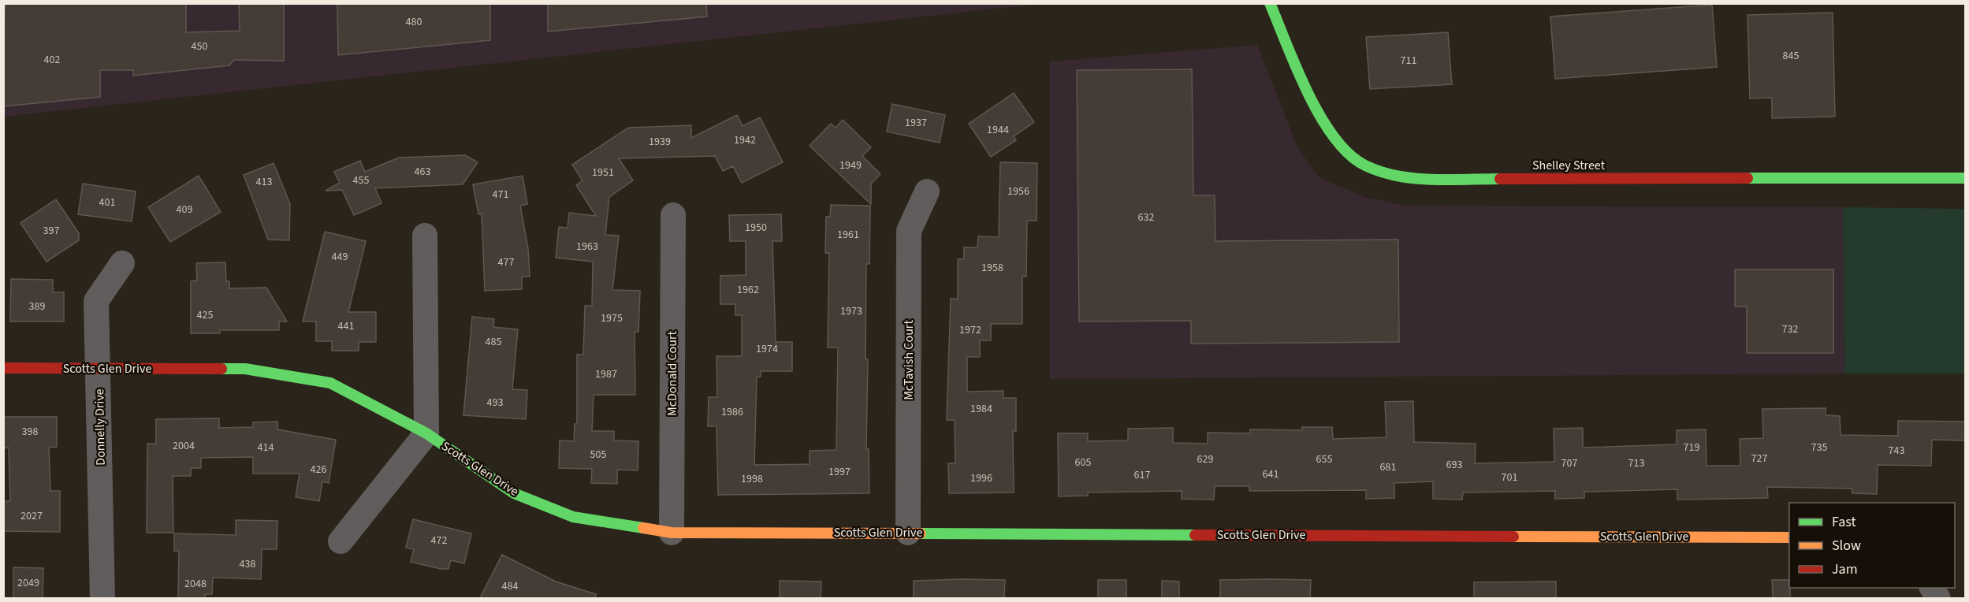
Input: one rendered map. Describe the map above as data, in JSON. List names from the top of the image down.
{
  "streets": {
    "street": [
      "Shelley Street",
      "McTavish Court",
      "Scotts Glen Drive",
      "McDonald Court",
      "Donnelly Drive"
    ]
  },
  "crossings": [
    ["McTavish Court", "Scotts Glen Drive"],
    ["Scotts Glen Drive", "McDonald Court"],
    ["Scotts Glen Drive", "Donnelly Drive"]
  ],
  "house_numbers": [
    "480",
    "450",
    "845",
    "402",
    "711",
    "1937",
    "1944",
    "1942",
    "1939",
    "1949",
    "463",
    "1951",
    "455",
    "413",
    "1956",
    "471",
    "401",
    "409",
    "632",
    "1950",
    "397",
    "1961",
    "1963",
    "449",
    "477",
    "1958",
    "1962",
    "389",
    "1973",
    "425",
    "1975",
    "441",
    "732",
    "1972",
    "485",
    "1974",
    "1987",
    "493",
    "1984",
    "1986",
    "398",
    "2004",
    "414",
    "719",
    "735",
    "743",
    "505",
    "727",
    "629",
    "655",
    "605",
    "707",
    "713",
    "693",
    "681",
    "426",
    "1997",
    "641",
    "617",
    "701",
    "1996",
    "1998",
    "2027",
    "472",
    "438",
    "2049",
    "2048",
    "484"
  ],
  "legend": ["Fast", "Slow", "Jam"]
}
